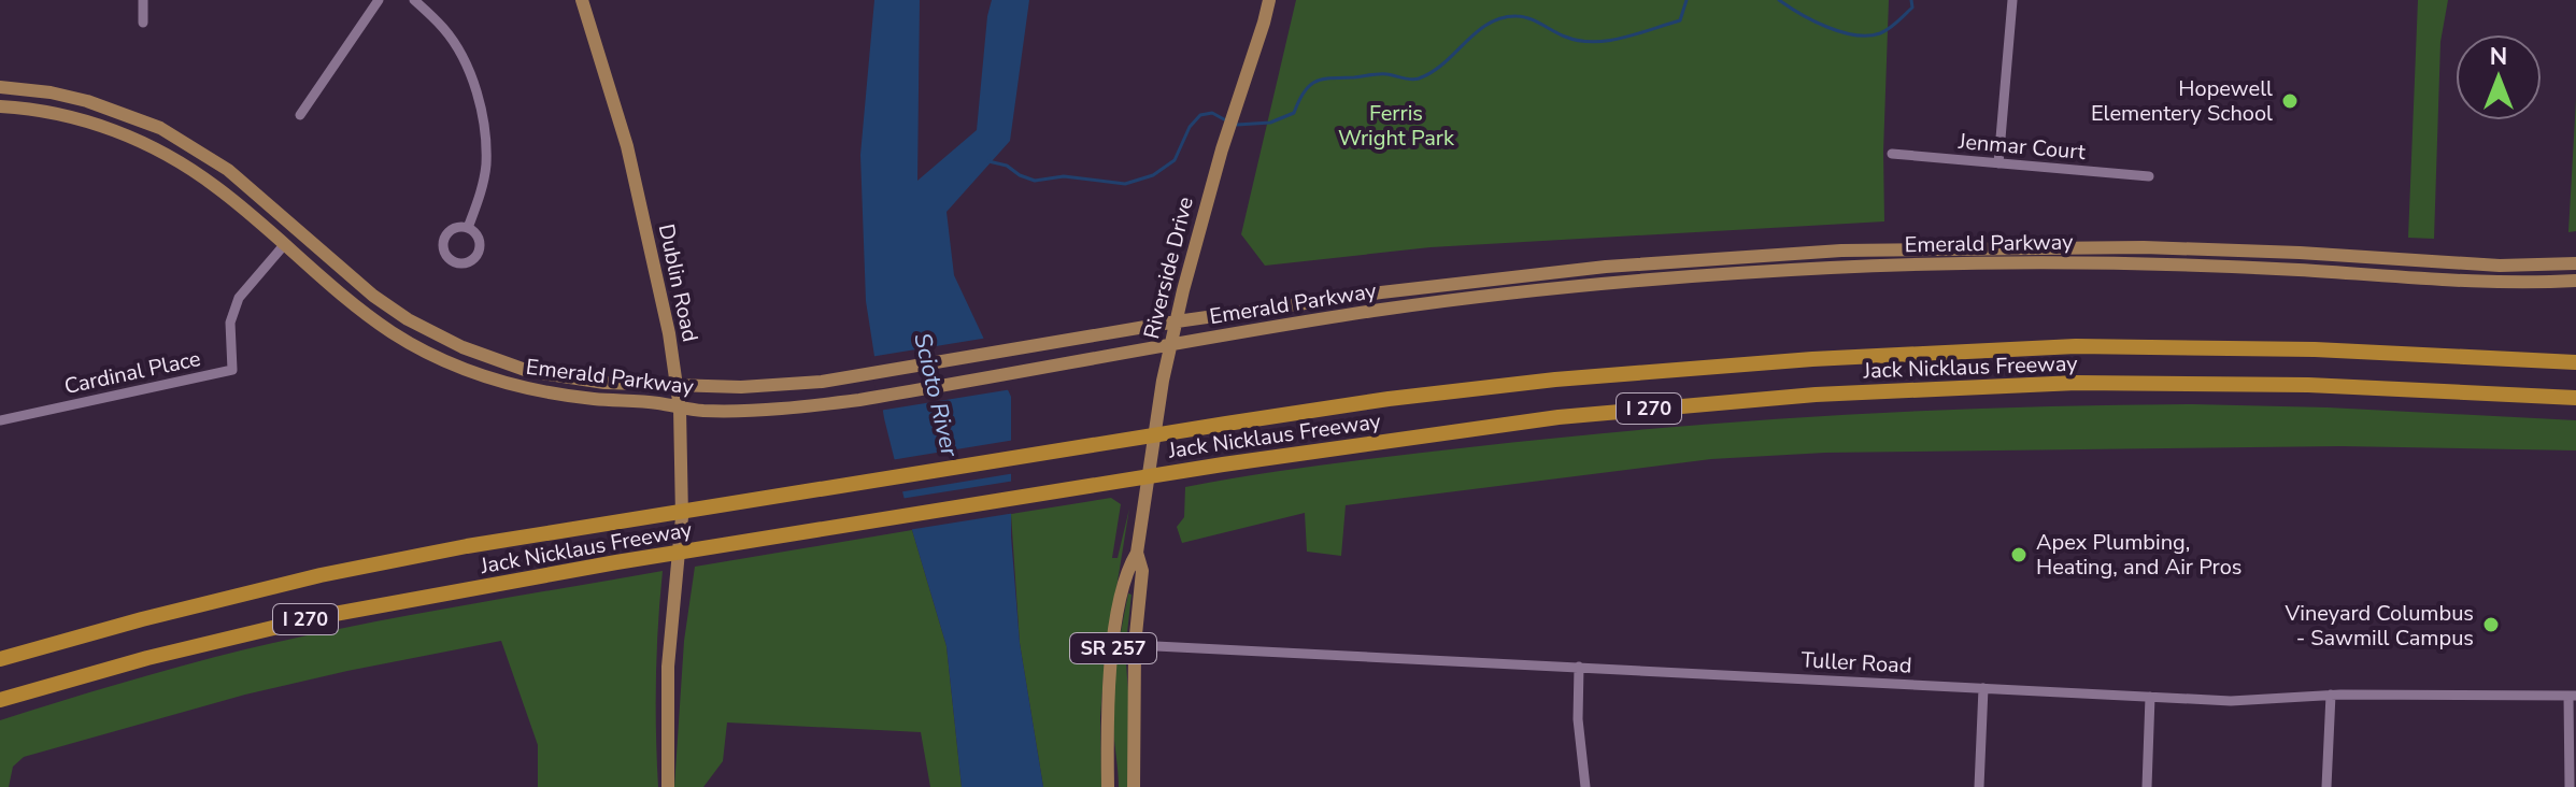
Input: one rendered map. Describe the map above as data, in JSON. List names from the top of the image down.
{
  "streets": {
    "highway": ["Jack Nicklaus Freeway", "I 270"],
    "main road": [
      "Emerald Parkway",
      "Riverside Drive",
      "Dublin Road",
      "SR 257"
    ],
    "street": ["Jenmar Court", "Cardinal Place", "Tuller Road"]
  },
  "crossings": [
    ["Emerald Parkway", "Riverside Drive"],
    ["Emerald Parkway", "Dublin Road"],
    ["Emerald Parkway", "Cardinal Place"],
    ["Riverside Drive", "Tuller Road"]
  ],
  "water": ["Scioto River"],
  "parks": ["Ferris Wright Park"],
  "places": ["Hopewell Elementery School", "Apex Plumbing, Heating, and Air Pros", "Vineyard Columbus - Sawmill Campus"],
  "north": "top"
}
